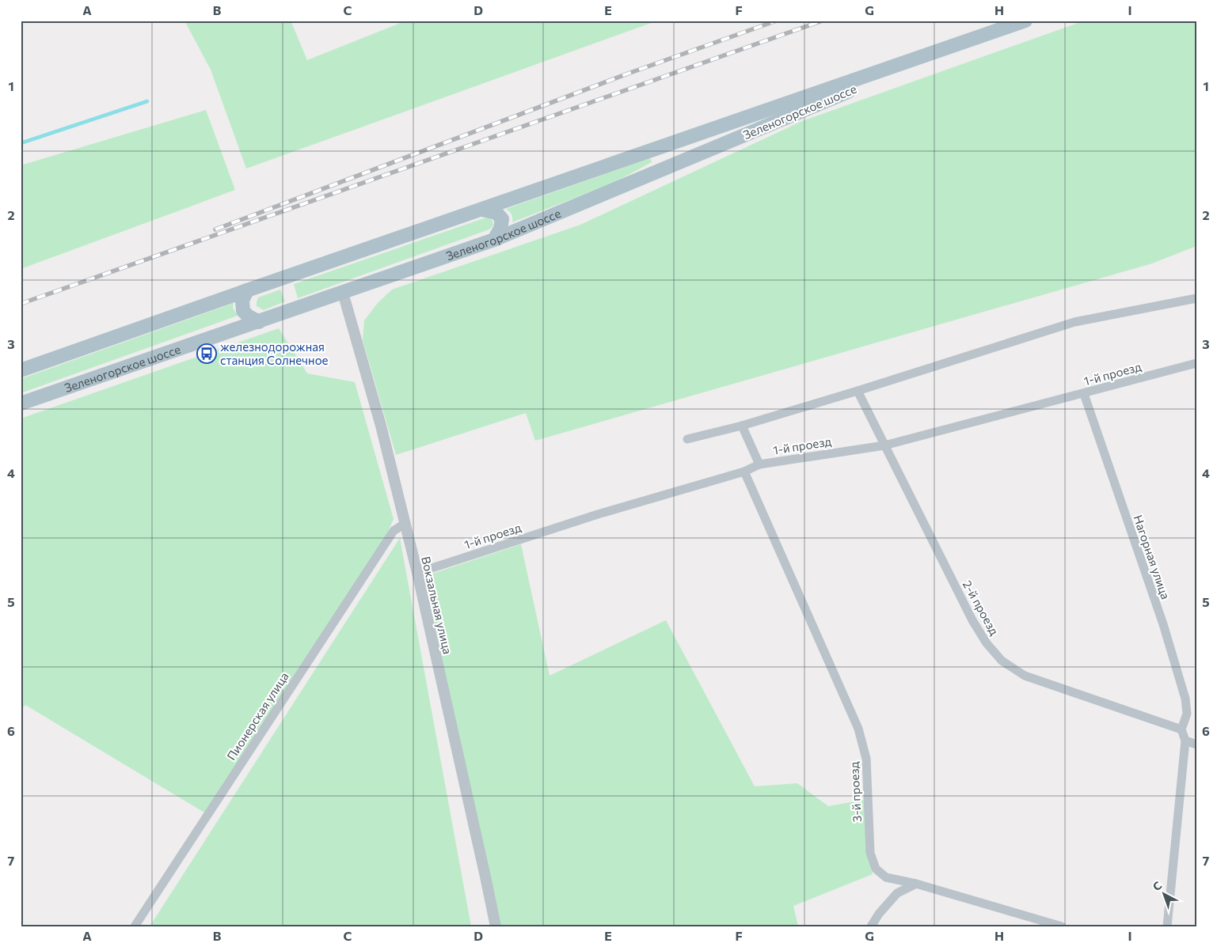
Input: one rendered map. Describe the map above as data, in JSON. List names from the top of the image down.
{
  "streets": {
    "main road": ["Зеленогорское шоссе"],
    "street": [
      "1-й проезд",
      "Нагорная улица",
      "Вокзальная улица",
      "2-й проезд",
      "Пионерская улица",
      "3-й проезд"
    ]
  },
  "crossings": [
    ["Зеленогорское шоссе", "Вокзальная улица"],
    ["1-й проезд", "Нагорная улица"],
    ["1-й проезд", "Вокзальная улица"],
    ["1-й проезд", "2-й проезд"],
    ["1-й проезд", "3-й проезд"],
    ["Нагорная улица", "2-й проезд"],
    ["Вокзальная улица", "Пионерская улица"]
  ],
  "places": {
    "bus stop": ["железнодорожная станция Солнечное"]
  },
  "north": "top left",
  "grid": {
    "columns": [
      "A",
      "B",
      "C",
      "D",
      "E",
      "F",
      "G",
      "H",
      "I"
    ],
    "rows": [
      "1",
      "2",
      "3",
      "4",
      "5",
      "6",
      "7"
    ]
  }
}
